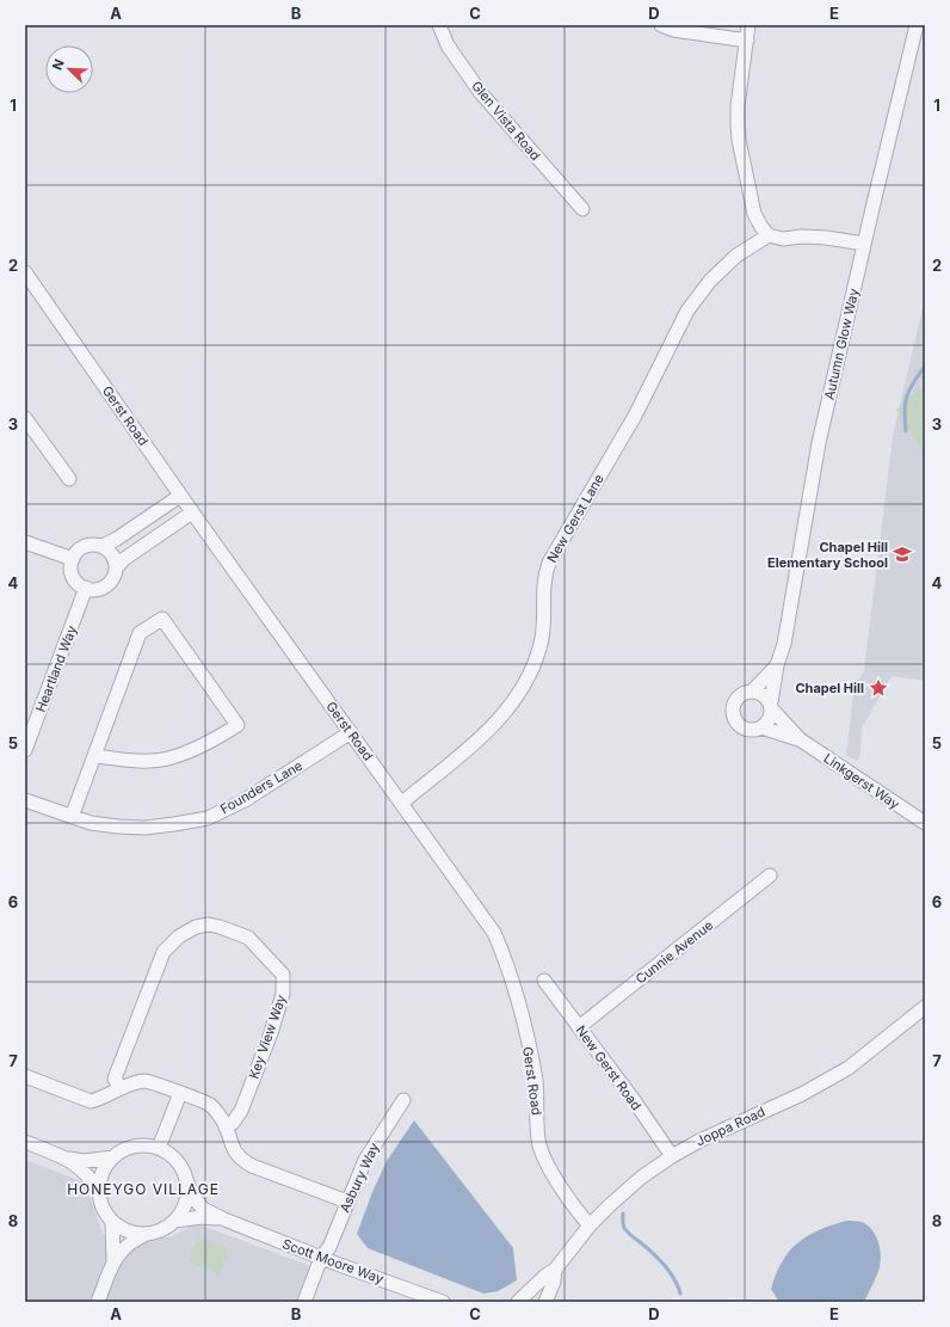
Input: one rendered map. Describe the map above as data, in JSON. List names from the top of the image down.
{
  "streets": {
    "street": [
      "Glen Vista Road",
      "Autumn Glow Way",
      "Gerst Road",
      "New Gerst Lane",
      "Heartland Way",
      "Linkgerst Way",
      "Founders Lane",
      "Cunnie Avenue",
      "Key View Way",
      "New Gerst Road",
      "Joppa Road",
      "Asbury Way",
      "Scott Moore Way"
    ]
  },
  "crossings": [
    ["Autumn Glow Way", "Linkgerst Way"],
    ["Gerst Road", "New Gerst Lane"],
    ["Gerst Road", "Founders Lane"],
    ["Gerst Road", "Joppa Road"],
    ["Cunnie Avenue", "New Gerst Road"],
    ["New Gerst Road", "Joppa Road"],
    ["Asbury Way", "Scott Moore Way"]
  ],
  "districts": ["HONEYGO VILLAGE"],
  "places": {
    "school or university": ["Chapel Hill Elementary School"],
    "place": ["Chapel Hill"]
  },
  "north": "top left",
  "grid": {
    "columns": [
      "A",
      "B",
      "C",
      "D",
      "E"
    ],
    "rows": [
      "1",
      "2",
      "3",
      "4",
      "5",
      "6",
      "7",
      "8"
    ]
  }
}
